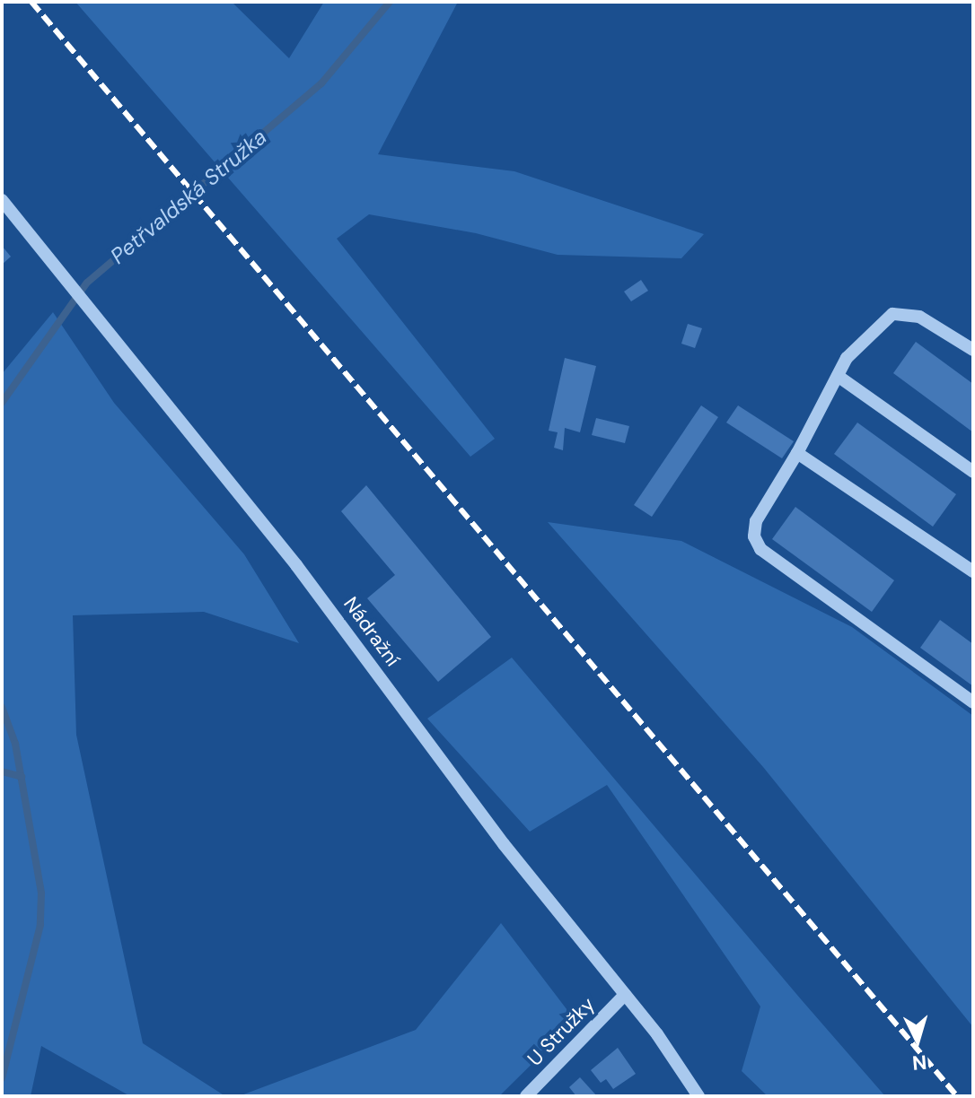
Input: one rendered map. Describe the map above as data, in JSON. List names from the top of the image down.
{
  "streets": {
    "street": ["Nádražní", "U Stružky"]
  },
  "crossings": [
    ["Nádražní", "U Stružky"]
  ],
  "water": ["Petřvaldská Stružka"],
  "north": "bottom"
}
